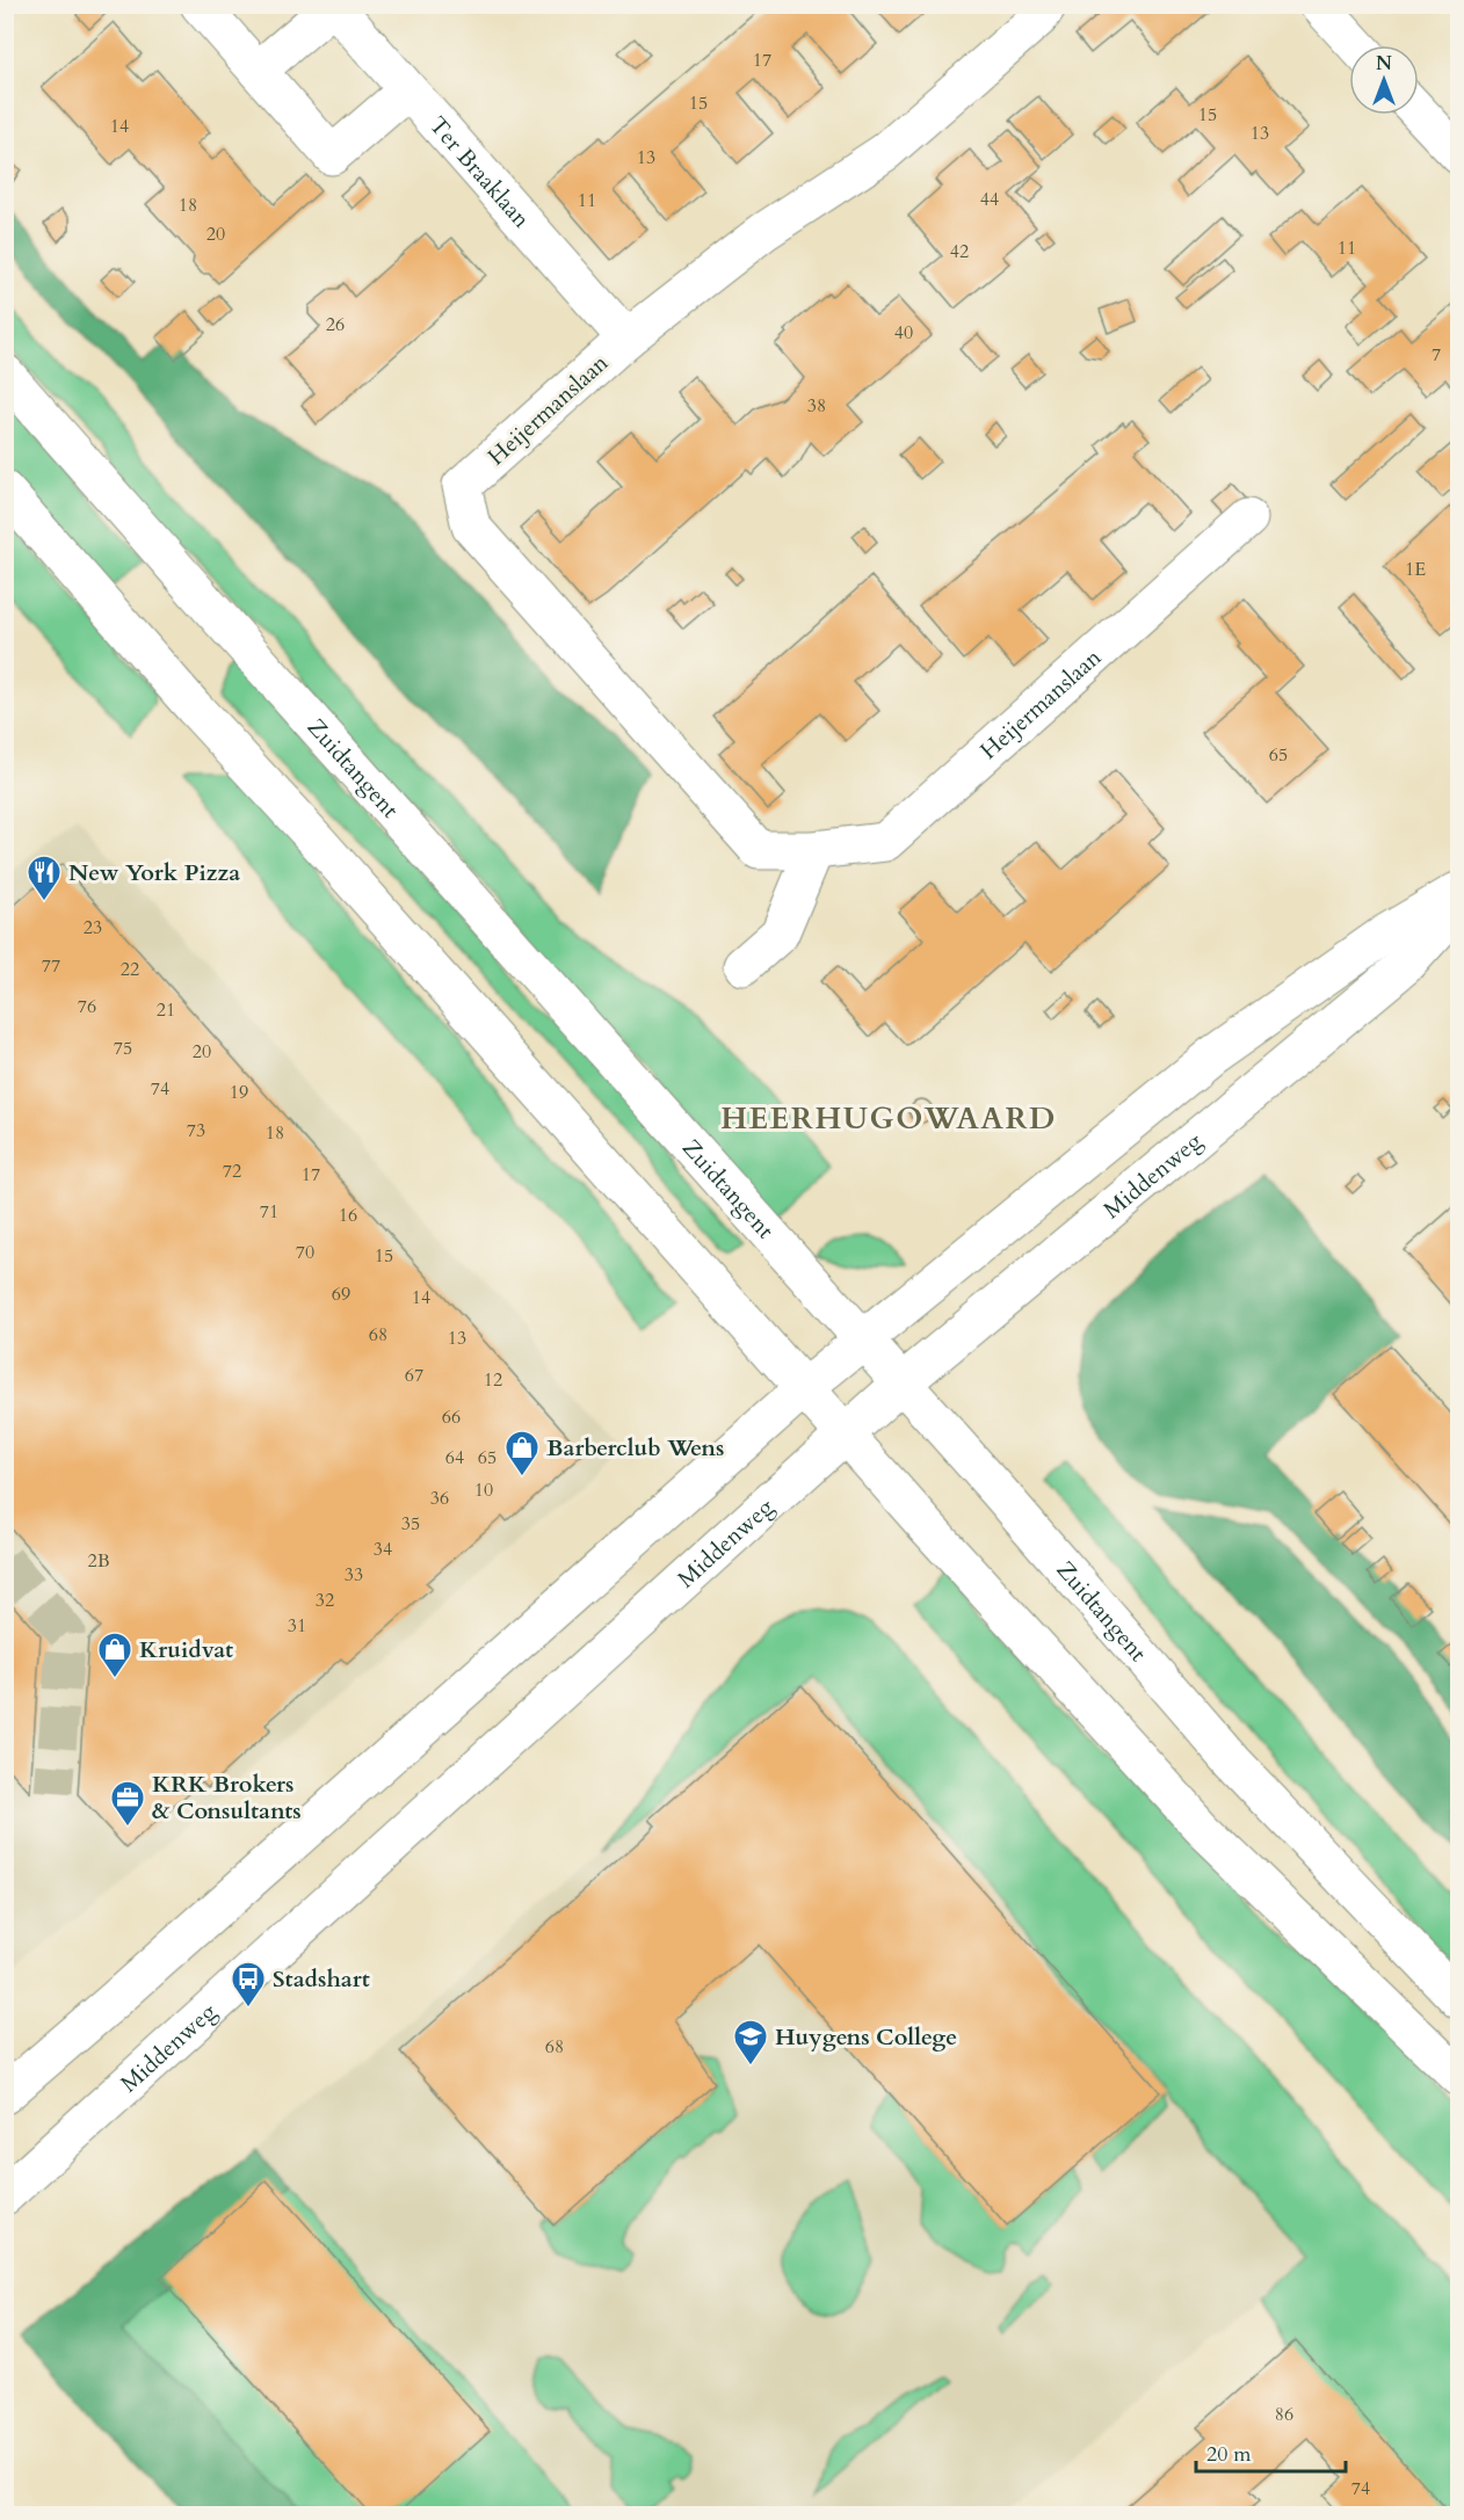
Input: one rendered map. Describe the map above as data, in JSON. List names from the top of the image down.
{
  "streets": {
    "street": [
      "Ter Braaklaan",
      "Heijermanslaan",
      "Zuidtangent",
      "Middenweg"
    ]
  },
  "crossings": [
    ["Ter Braaklaan", "Heijermanslaan"],
    ["Zuidtangent", "Middenweg"]
  ],
  "districts": ["HEERHUGOWAARD"],
  "places": {
    "restaurant": ["New York Pizza"],
    "shop": ["Barberclub Wens", "Kruidvat"],
    "office": ["KRK Brokers & Consultants"],
    "bus stop": ["Stadshart"],
    "school or university": ["Huygens College"]
  },
  "house_numbers": [
    "17",
    "15",
    "15",
    "14",
    "13",
    "13",
    "44",
    "11",
    "18",
    "20",
    "11",
    "42",
    "26",
    "40",
    "7",
    "38",
    "1E",
    "65",
    "23",
    "77",
    "22",
    "76",
    "21",
    "75",
    "20",
    "74",
    "19",
    "73",
    "18",
    "72",
    "17",
    "71",
    "16",
    "70",
    "15",
    "69",
    "14",
    "68",
    "13",
    "67",
    "12",
    "66",
    "64",
    "65",
    "10",
    "36",
    "35",
    "34",
    "2B",
    "33",
    "32",
    "31",
    "68",
    "86",
    "74"
  ],
  "scale_bar": "20 m",
  "north": "top"
}
